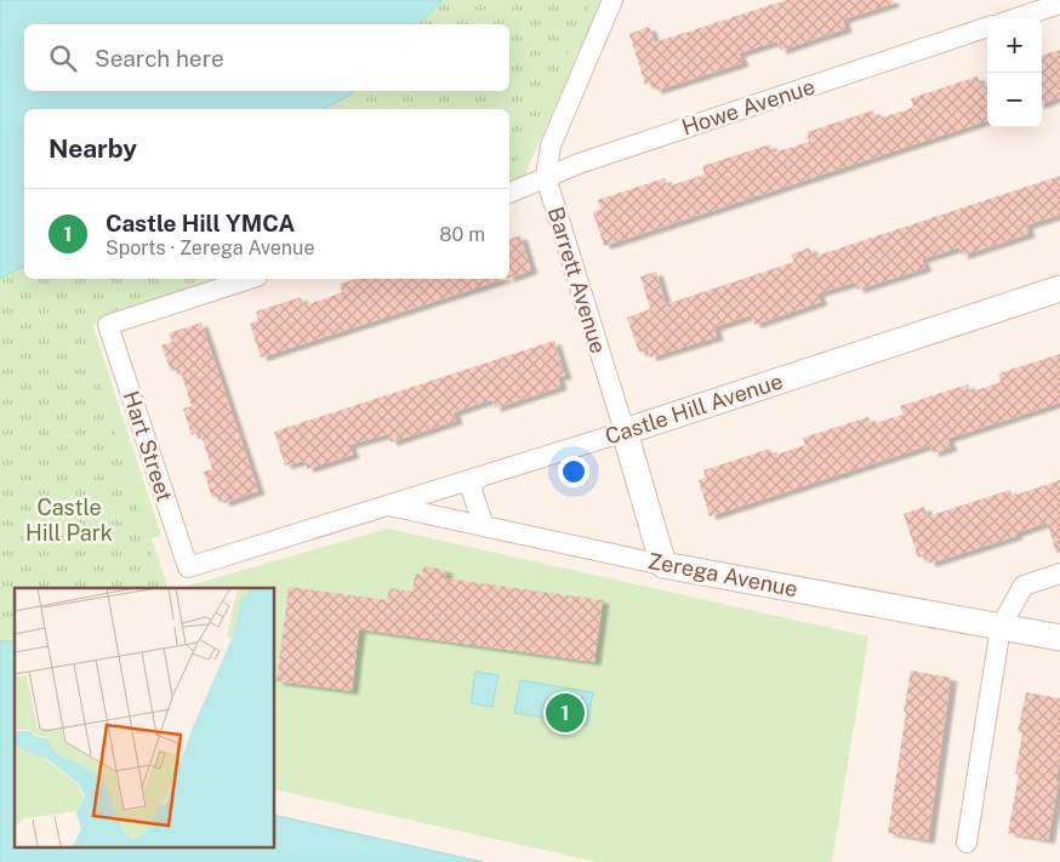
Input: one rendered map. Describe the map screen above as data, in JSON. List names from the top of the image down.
{
  "streets": {
    "street": [
      "Howe Avenue",
      "Barrett Avenue",
      "Castle Hill Avenue",
      "Hart Street",
      "Zerega Avenue"
    ]
  },
  "crossings": [
    ["Howe Avenue", "Barrett Avenue"],
    ["Barrett Avenue", "Castle Hill Avenue"],
    ["Barrett Avenue", "Zerega Avenue"],
    ["Castle Hill Avenue", "Hart Street"],
    ["Castle Hill Avenue", "Zerega Avenue"]
  ],
  "parks": ["Castle Hill Park"],
  "page": {
    "map_buttons": ["+", "−"],
    "search": "Search here",
    "heading": "Nearby",
    "list": [
      {
        "mark": "1",
        "name": "Castle Hill YMCA",
        "note": "Sports · Zerega Avenue",
        "value": "80 m"
      }
    ],
    "pins": "1"
  }
}
